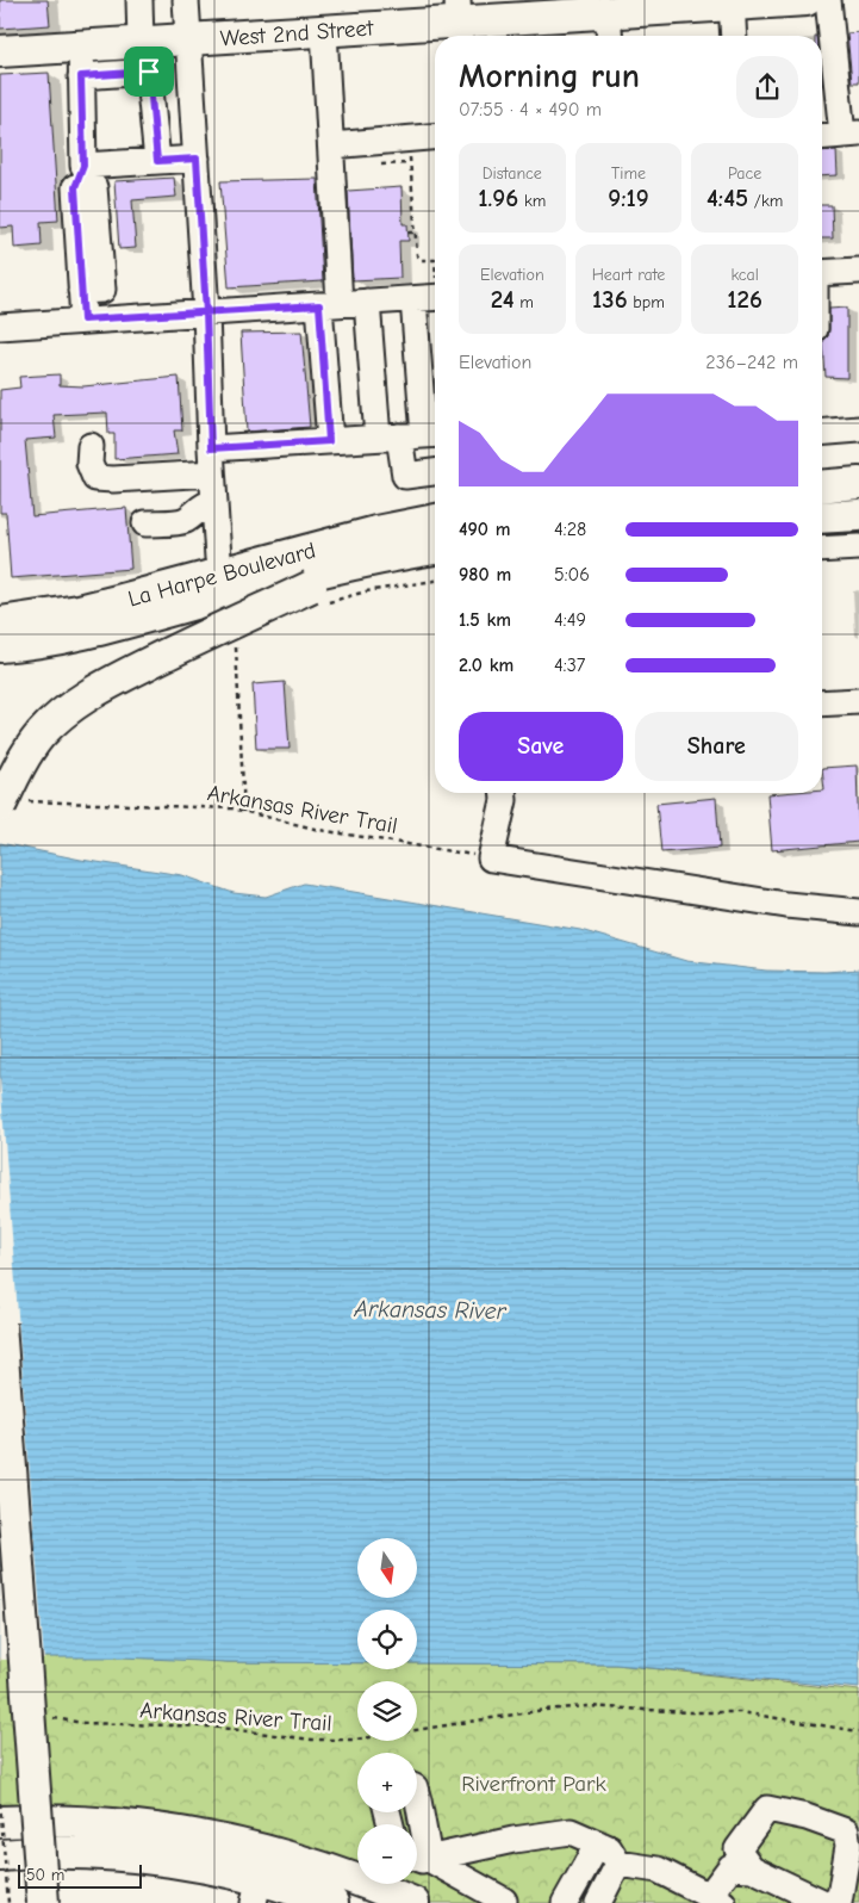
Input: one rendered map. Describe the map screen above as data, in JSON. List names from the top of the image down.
{
  "streets": {
    "main road": ["West 2nd Street", "La Harpe Boulevard"],
    "path": ["Arkansas River Trail"]
  },
  "water": ["Arkansas River"],
  "parks": ["Riverfront Park"],
  "scale_bar": "50 m",
  "north": "bottom",
  "page": {
    "heading": ["Morning run", "07:55 · 4 × 490 m"],
    "stats": [
      ["Distance", "1.96 km"],
      ["Time", "9:19"],
      ["Pace", "4:45 /km"],
      ["Elevation", "24 m"],
      ["Heart rate", "136 bpm"],
      ["kcal", "126"]
    ],
    "chart": ["Elevation", "236–242 m"],
    "list": [
      {
        "name": "490 m",
        "note": "4:28"
      },
      {
        "name": "980 m",
        "note": "5:06"
      },
      {
        "name": "1.5 km",
        "note": "4:49"
      },
      {
        "name": "2.0 km",
        "note": "4:37"
      }
    ],
    "buttons": ["Save", "Share"],
    "map_buttons": ["+", "−"],
    "scale": "50 m"
  }
}
